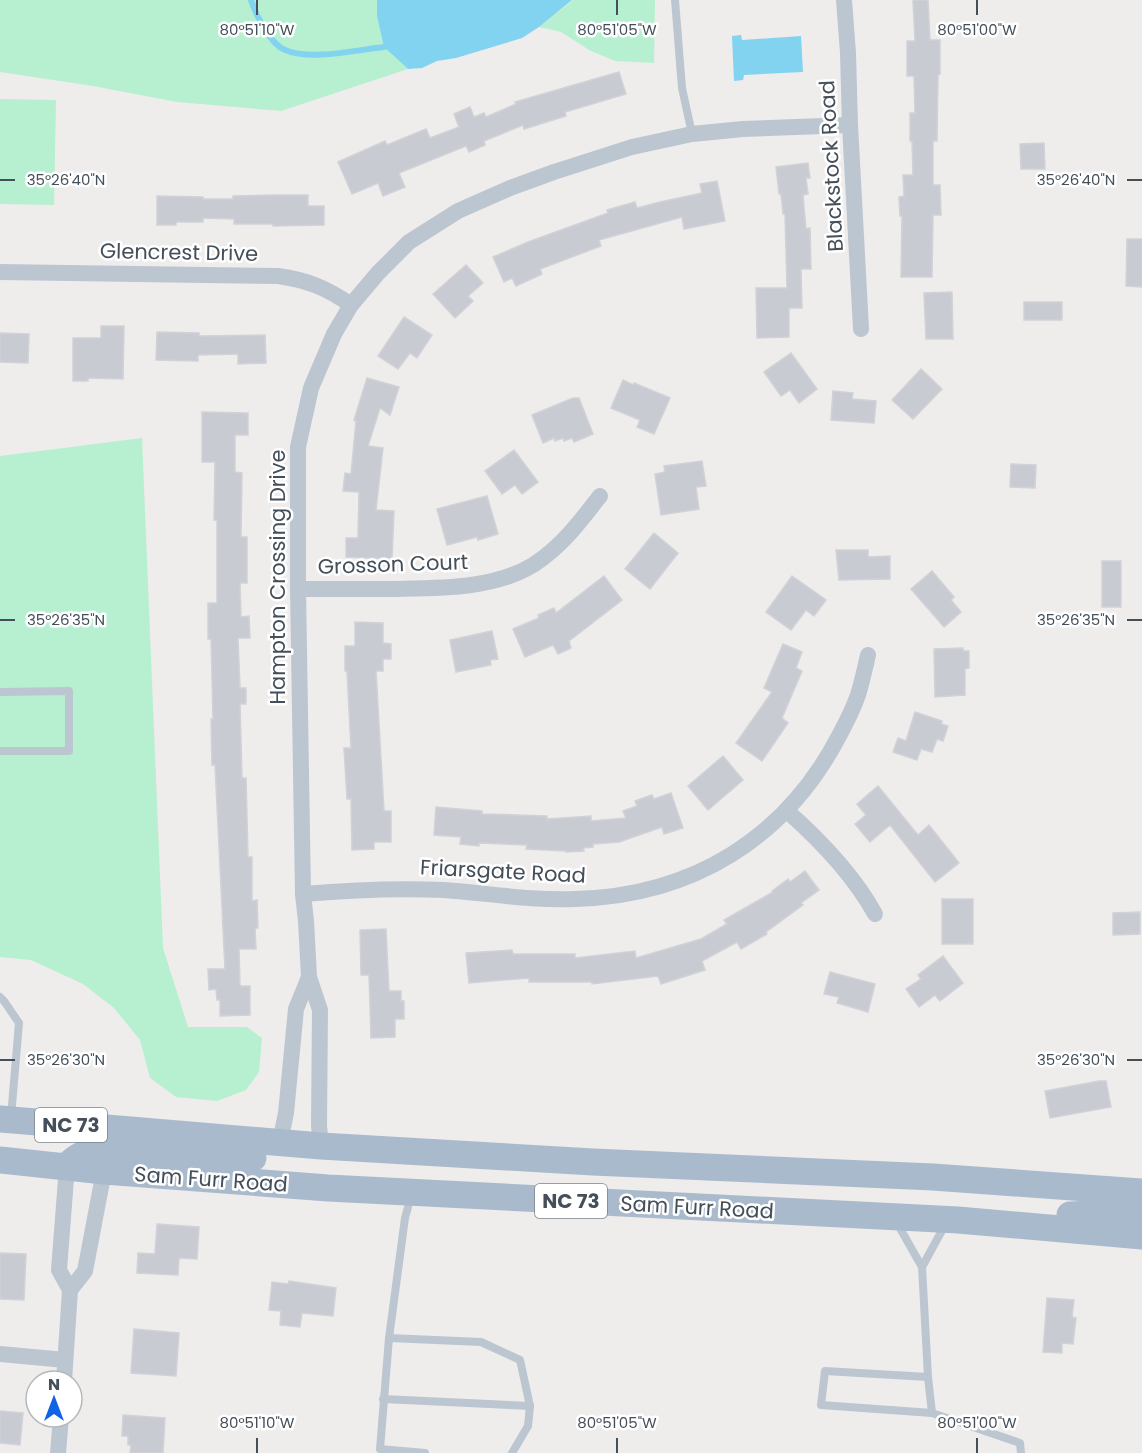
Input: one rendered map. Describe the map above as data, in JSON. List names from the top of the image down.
{
  "streets": {
    "main road": ["NC 73", "Sam Furr Road"],
    "street": [
      "Blackstock Road",
      "Glencrest Drive",
      "Grosson Court",
      "Hampton Crossing Drive",
      "Friarsgate Road"
    ]
  },
  "crossings": [
    ["Blackstock Road", "Hampton Crossing Drive"],
    ["Glencrest Drive", "Hampton Crossing Drive"],
    ["Grosson Court", "Hampton Crossing Drive"],
    ["Hampton Crossing Drive", "Friarsgate Road"],
    ["Hampton Crossing Drive", "Sam Furr Road"]
  ],
  "north": "top",
  "coordinates": [
    "80°51'10\"W",
    "80°51'05\"W",
    "80°51'00\"W",
    "35°26'40\"N",
    "35°26'35\"N",
    "35°26'30\"N"
  ]
}
